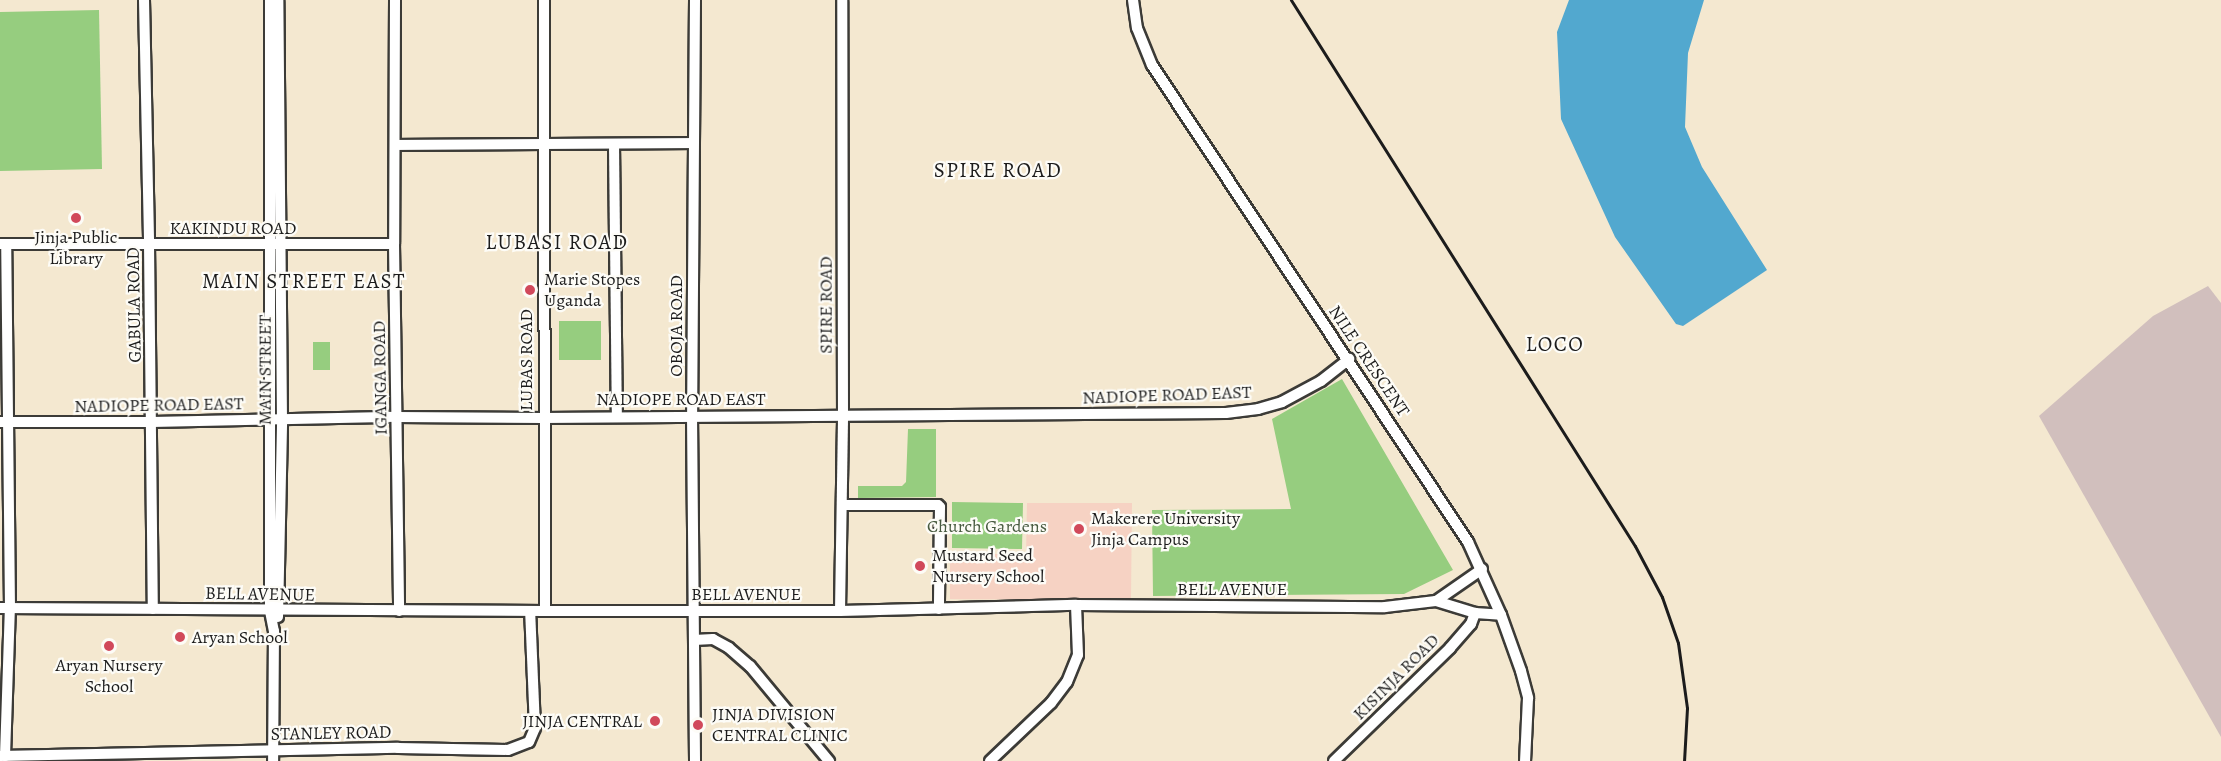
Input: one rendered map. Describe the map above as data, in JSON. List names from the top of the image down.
{
  "streets": {
    "street": [
      "KAKINDU ROAD",
      "GABULA ROAD",
      "SPIRE ROAD",
      "OBOJA ROAD",
      "LUBAS ROAD",
      "NILE CRESCENT",
      "MAIN STREET",
      "IGANGA ROAD",
      "NADIOPE ROAD EAST",
      "BELL AVENUE",
      "KISINJA ROAD",
      "STANLEY ROAD"
    ]
  },
  "crossings": [
    ["KAKINDU ROAD", "GABULA ROAD"],
    ["KAKINDU ROAD", "MAIN STREET"],
    ["KAKINDU ROAD", "IGANGA ROAD"],
    ["GABULA ROAD", "NADIOPE ROAD EAST"],
    ["GABULA ROAD", "BELL AVENUE"],
    ["SPIRE ROAD", "NADIOPE ROAD EAST"],
    ["SPIRE ROAD", "BELL AVENUE"],
    ["OBOJA ROAD", "NADIOPE ROAD EAST"],
    ["OBOJA ROAD", "BELL AVENUE"],
    ["LUBAS ROAD", "NADIOPE ROAD EAST"],
    ["LUBAS ROAD", "BELL AVENUE"],
    ["NILE CRESCENT", "NADIOPE ROAD EAST"],
    ["MAIN STREET", "NADIOPE ROAD EAST"],
    ["MAIN STREET", "BELL AVENUE"],
    ["MAIN STREET", "STANLEY ROAD"],
    ["IGANGA ROAD", "NADIOPE ROAD EAST"],
    ["IGANGA ROAD", "BELL AVENUE"],
    ["BELL AVENUE", "STANLEY ROAD"]
  ],
  "districts": [
    "SPIRE ROAD",
    "LUBASI ROAD",
    "MAIN STREET EAST",
    "LOCO"
  ],
  "parks": ["Church Gardens"],
  "places": [
    "Jinja Public Library",
    "Marie Stopes Uganda",
    "Makerere University Jinja Campus",
    "Mustard Seed Nursery School",
    "Aryan School",
    "Aryan Nursery School",
    "JINJA CENTRAL",
    "JINJA DIVISION CENTRAL CLINIC"
  ]
}
